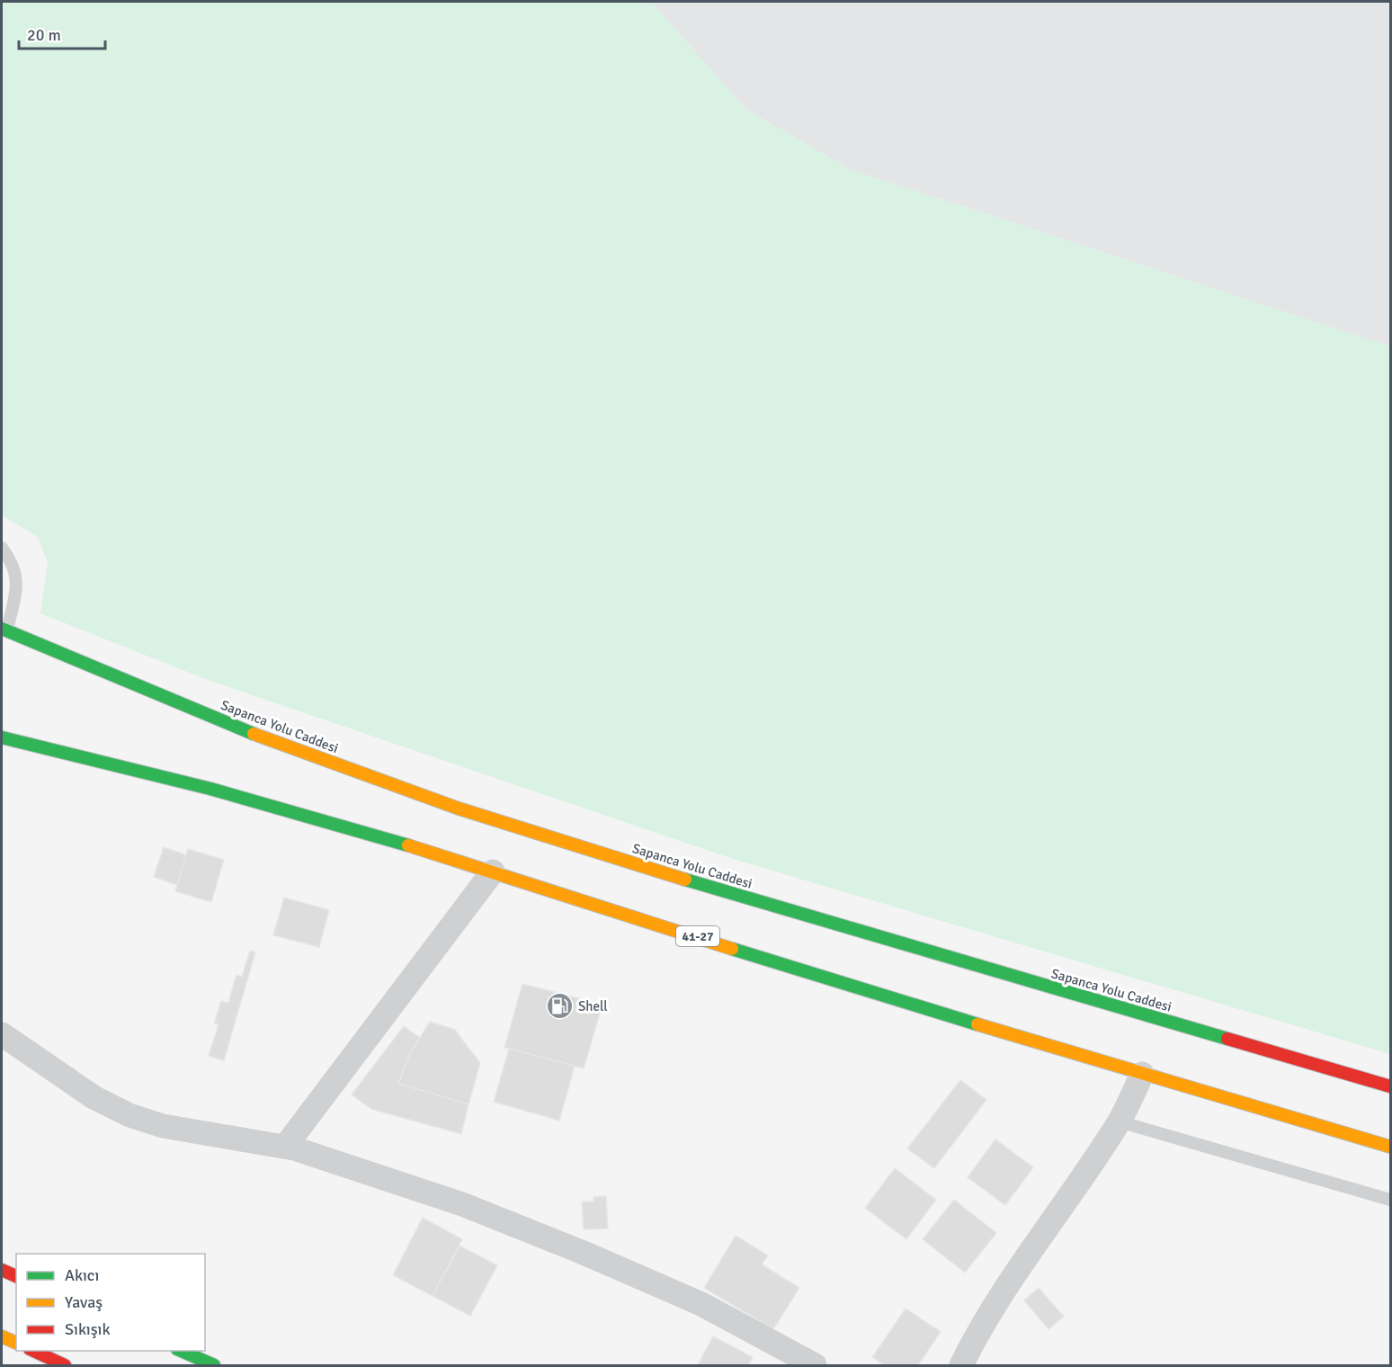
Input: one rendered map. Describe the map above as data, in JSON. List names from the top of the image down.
{
  "streets": {
    "highway": ["Sapanca Yolu Caddesi", "41-27"]
  },
  "places": {
    "fuel station": ["Shell"]
  },
  "legend": ["Akıcı", "Yavaş", "Sıkışık"],
  "scale_bar": "20 m"
}
